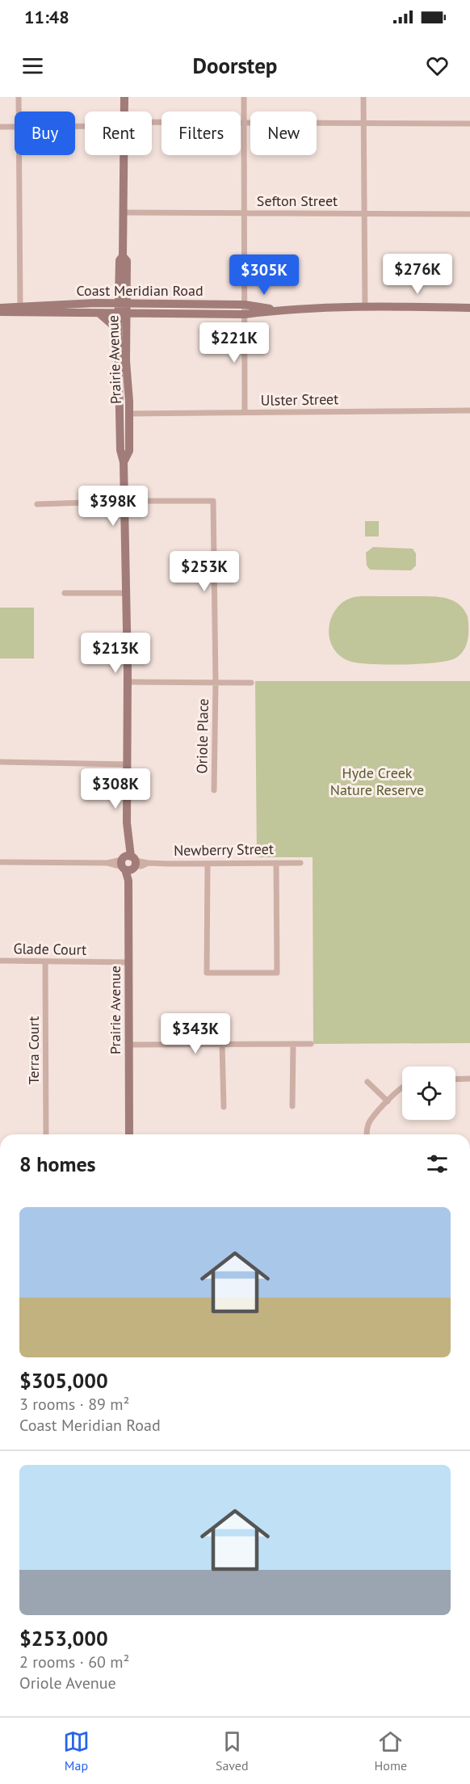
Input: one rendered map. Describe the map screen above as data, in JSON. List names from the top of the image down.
{
  "streets": {
    "main road": ["Coast Meridian Road", "Prairie Avenue"],
    "street": [
      "Sefton Street",
      "Ulster Street",
      "Oriole Place",
      "Newberry Street",
      "Glade Court",
      "Terra Court"
    ]
  },
  "crossings": [
    ["Sefton Street", "Prairie Avenue"],
    ["Coast Meridian Road", "Prairie Avenue"],
    ["Prairie Avenue", "Ulster Street"],
    ["Prairie Avenue", "Oriole Place"],
    ["Prairie Avenue", "Newberry Street"],
    ["Prairie Avenue", "Glade Court"],
    ["Glade Court", "Terra Court"]
  ],
  "parks": ["Hyde Creek Nature Reserve"],
  "page": {
    "status": "11:48",
    "header": "Doorstep",
    "chip": [
      "Buy",
      "Rent",
      "Filters",
      "New"
    ],
    "price": [
      "$276K",
      "$305K",
      "$221K",
      "$398K",
      "$253K",
      "$213K",
      "$308K",
      "$343K"
    ],
    "heading": "8 homes",
    "list": [
      {
        "name": "$305,000",
        "note": "3 rooms · 89 m² · Coast Meridian Road"
      },
      {
        "name": "$253,000",
        "note": "2 rooms · 60 m² · Oriole Avenue"
      }
    ],
    "tabs": ["Map", "Saved", "Home"]
  }
}
